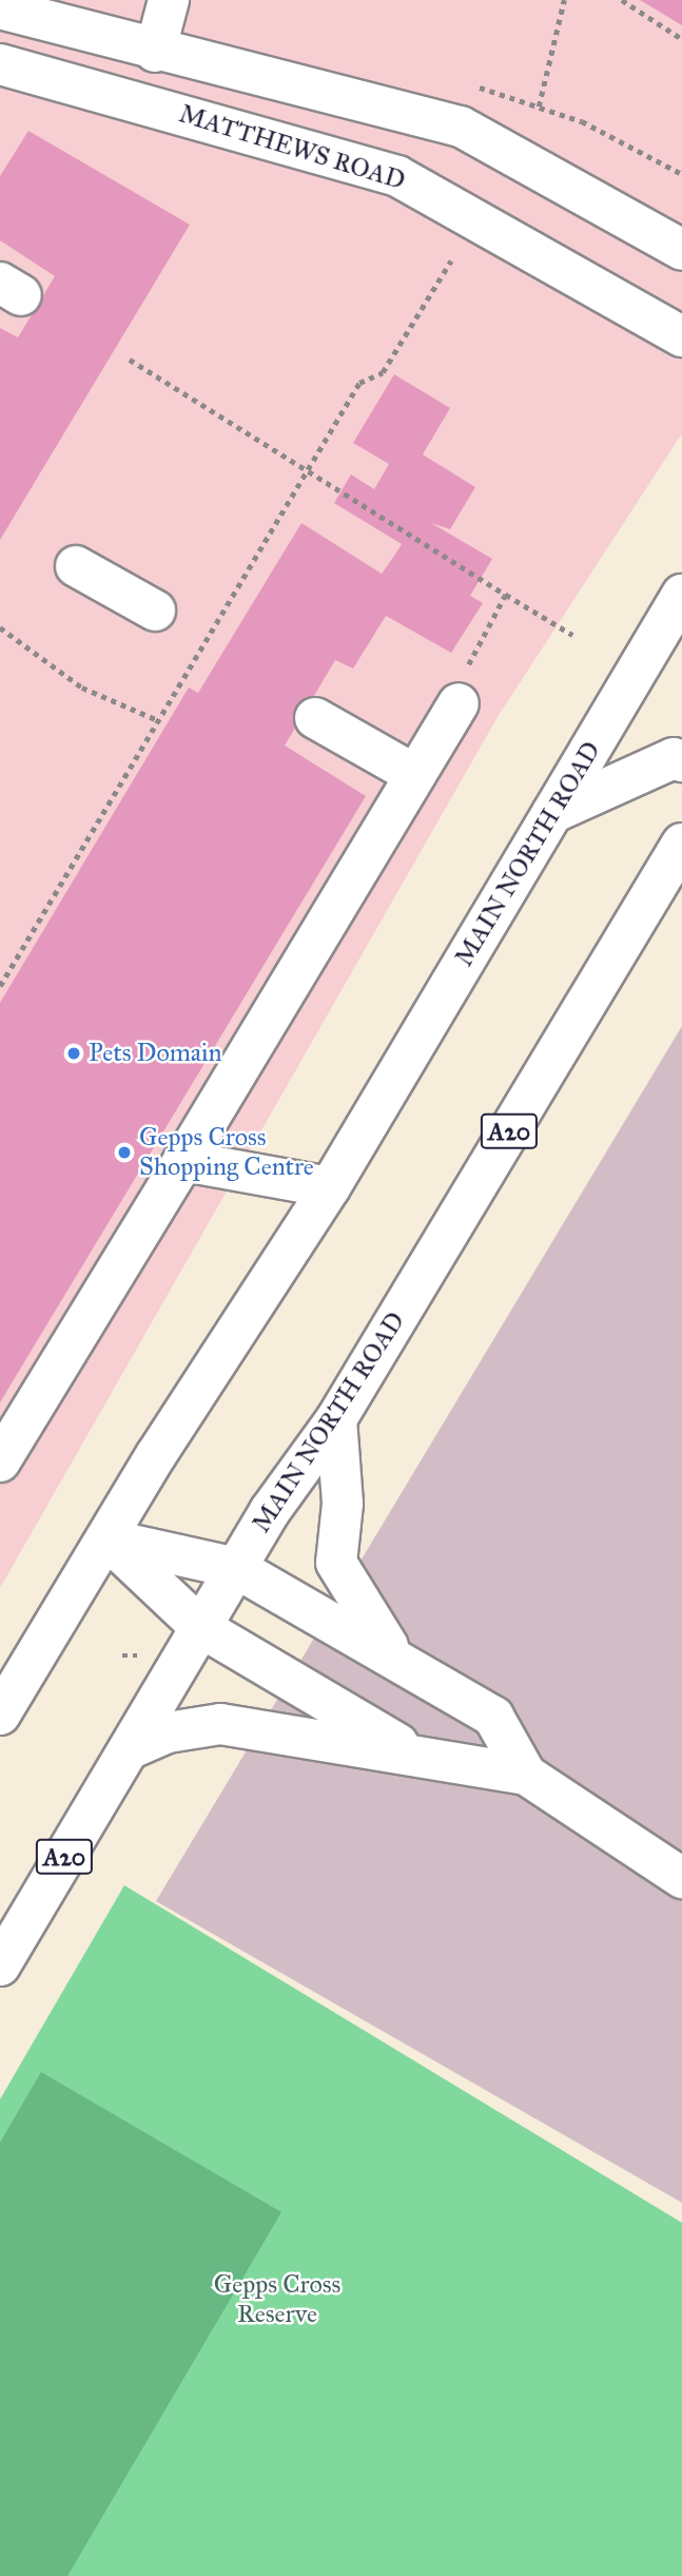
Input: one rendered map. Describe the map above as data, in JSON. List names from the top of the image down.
{
  "streets": {
    "main road": ["MATTHEWS ROAD", "MAIN NORTH ROAD", "A20"]
  },
  "parks": ["Gepps Cross Reserve"],
  "places": ["Pets Domain", "Gepps Cross Shopping Centre"]
}
